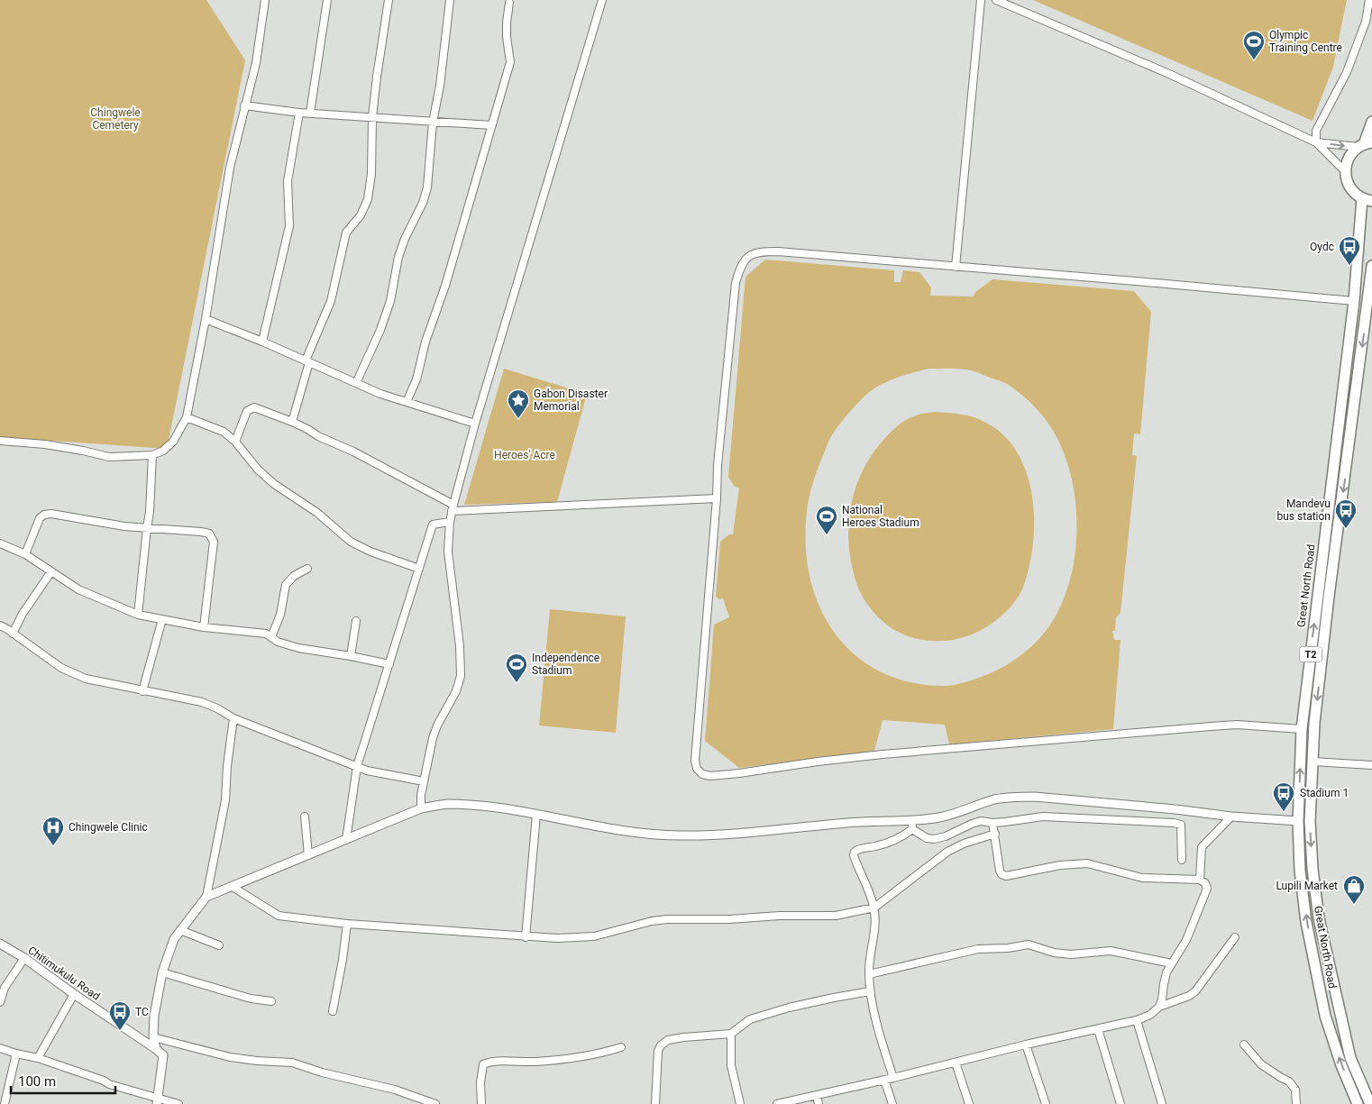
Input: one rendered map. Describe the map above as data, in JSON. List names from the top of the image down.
{
  "streets": {
    "main road": ["Great North Road", "T2"],
    "street": ["Chitimukulu Road"]
  },
  "crossings": [
    ["Great North Road", "T2"]
  ],
  "parks": ["Chingwele Cemetery", "Heroes' Acre"],
  "places": {
    "sports": ["Olympic Training Centre", "National Heroes Stadium", "Independence Stadium"],
    "bus stop": [
      "Oydc",
      "Mandevu bus station",
      "Stadium 1",
      "TC"
    ],
    "place": ["Gabon Disaster Memorial"],
    "hospital": ["Chingwele Clinic"],
    "shop": ["Lupili Market"]
  },
  "scale_bar": "100 m"
}
